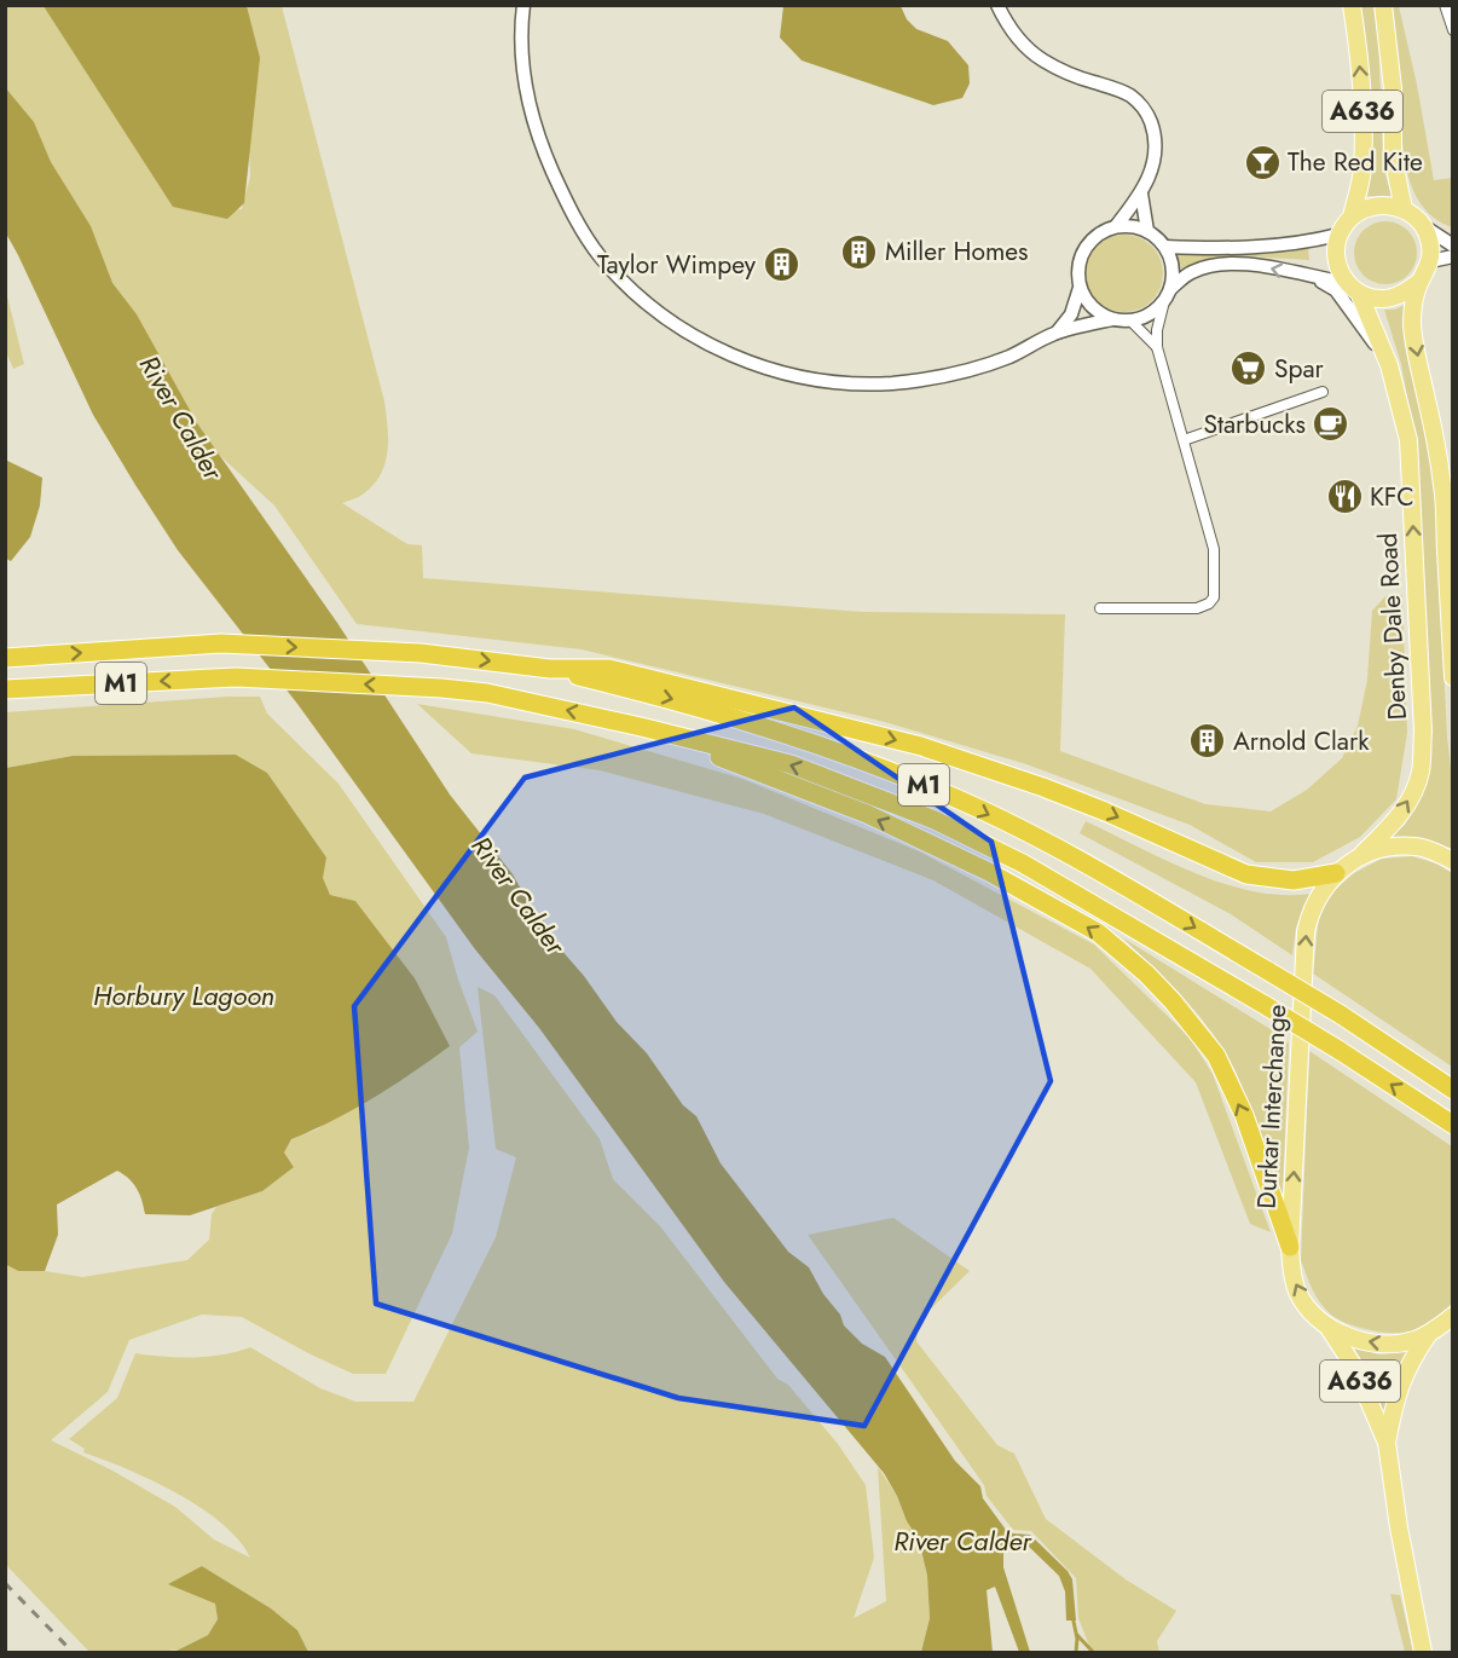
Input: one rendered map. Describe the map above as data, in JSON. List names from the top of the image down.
{
  "streets": {
    "highway": ["M1"],
    "main road": ["A636", "Denby Dale Road", "Durkar Interchange"]
  },
  "crossings": [
    ["A636", "Denby Dale Road"],
    ["A636", "Durkar Interchange"],
    ["Denby Dale Road", "Durkar Interchange"]
  ],
  "water": ["River Calder", "Horbury Lagoon"],
  "places": {
    "bar": ["The Red Kite"],
    "building": ["Miller Homes", "Taylor Wimpey", "Arnold Clark"],
    "supermarket": ["Spar"],
    "cafe": ["Starbucks"],
    "restaurant": ["KFC"]
  }
}
